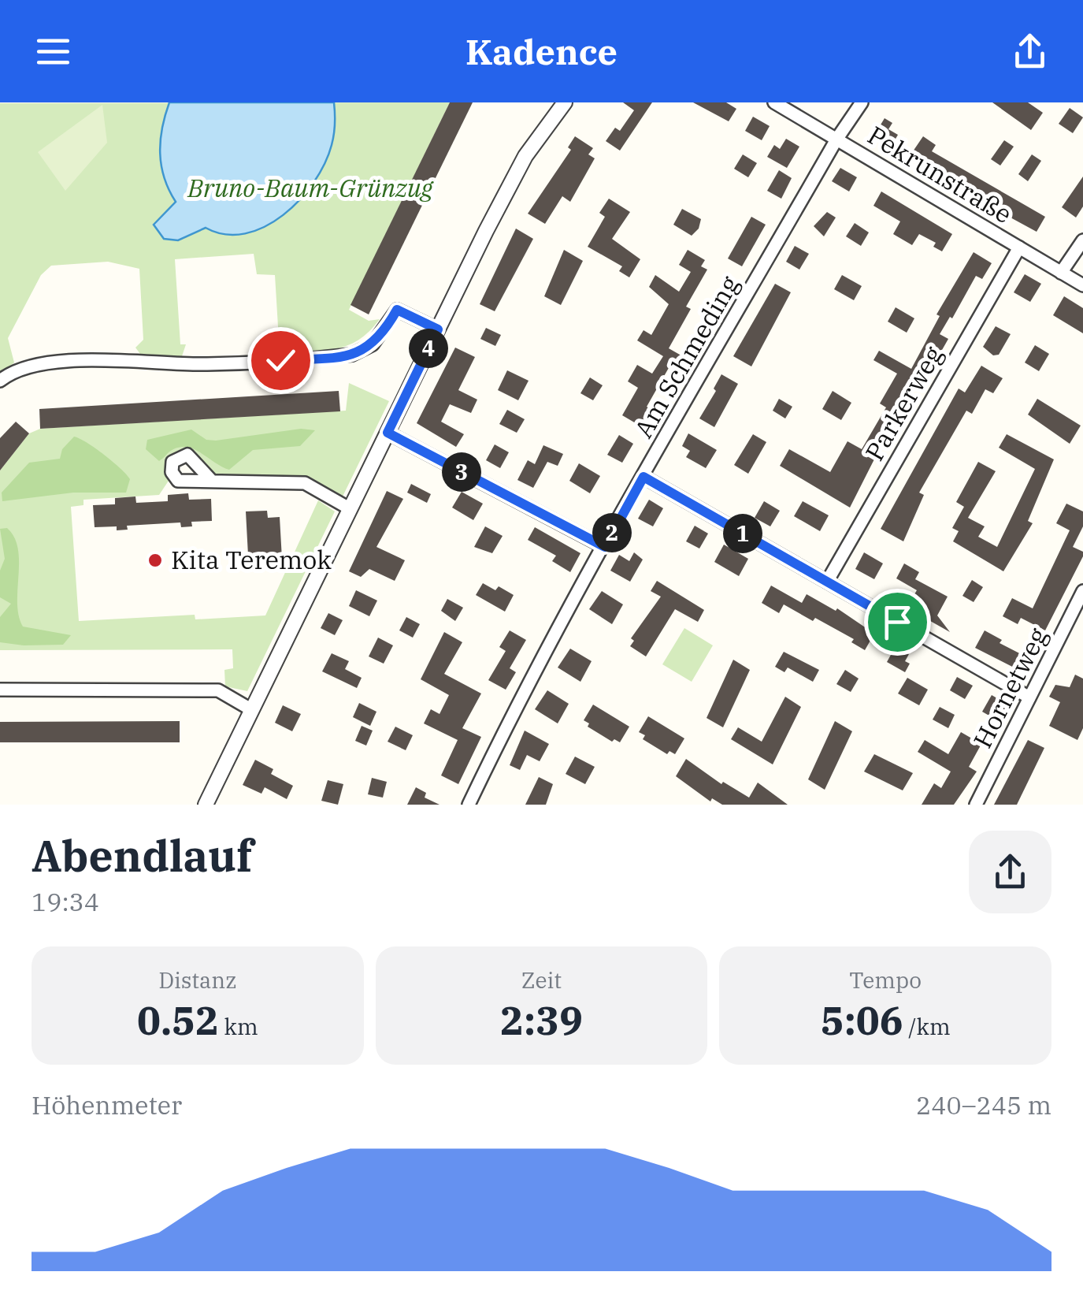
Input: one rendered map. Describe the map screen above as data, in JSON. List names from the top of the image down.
{
  "streets": {
    "street": [
      "Pekrunstraße",
      "Am Schmeding",
      "Parkerweg",
      "Hornetweg"
    ]
  },
  "crossings": [
    ["Pekrunstraße", "Am Schmeding"],
    ["Pekrunstraße", "Parkerweg"]
  ],
  "parks": ["Bruno-Baum-Grünzug"],
  "places": ["Kita Teremok"],
  "page": {
    "header": "Kadence",
    "pins": [
      "4",
      "3",
      "2",
      "1"
    ],
    "heading": ["Abendlauf", "19:34"],
    "stats": [
      ["Distanz", "0.52 km"],
      ["Zeit", "2:39"],
      ["Tempo", "5:06 /km"]
    ],
    "chart": ["Höhenmeter", "240–245 m"]
  }
}
